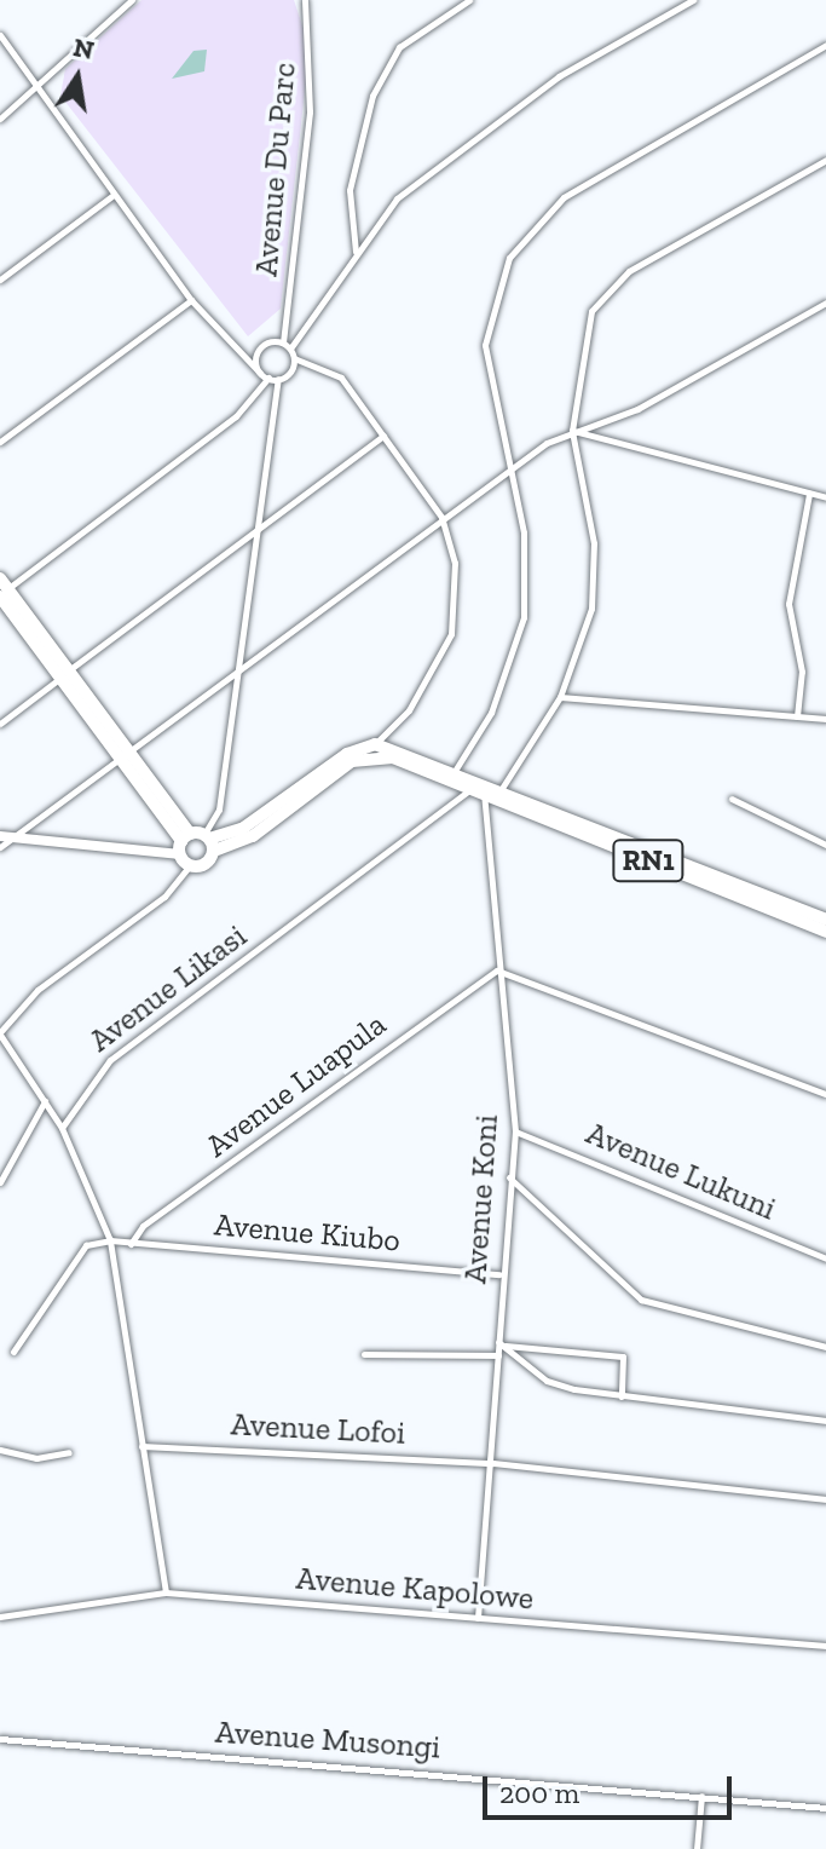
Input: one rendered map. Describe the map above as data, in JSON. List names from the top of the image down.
{
  "streets": {
    "highway": ["RN1"],
    "street": [
      "Avenue Du Parc",
      "Avenue Likasi",
      "Avenue Luapula",
      "Avenue Lukuni",
      "Avenue Koni",
      "Avenue Kiubo",
      "Avenue Lofoi",
      "Avenue Kapolowe",
      "Avenue Musongi"
    ]
  },
  "crossings": [
    ["RN1", "Avenue Likasi"],
    ["RN1", "Avenue Koni"],
    ["Avenue Luapula", "Avenue Koni"],
    ["Avenue Luapula", "Avenue Kiubo"],
    ["Avenue Lukuni", "Avenue Koni"],
    ["Avenue Koni", "Avenue Kiubo"],
    ["Avenue Koni", "Avenue Lofoi"],
    ["Avenue Koni", "Avenue Kapolowe"]
  ],
  "scale_bar": "200 m",
  "north": "top"
}
